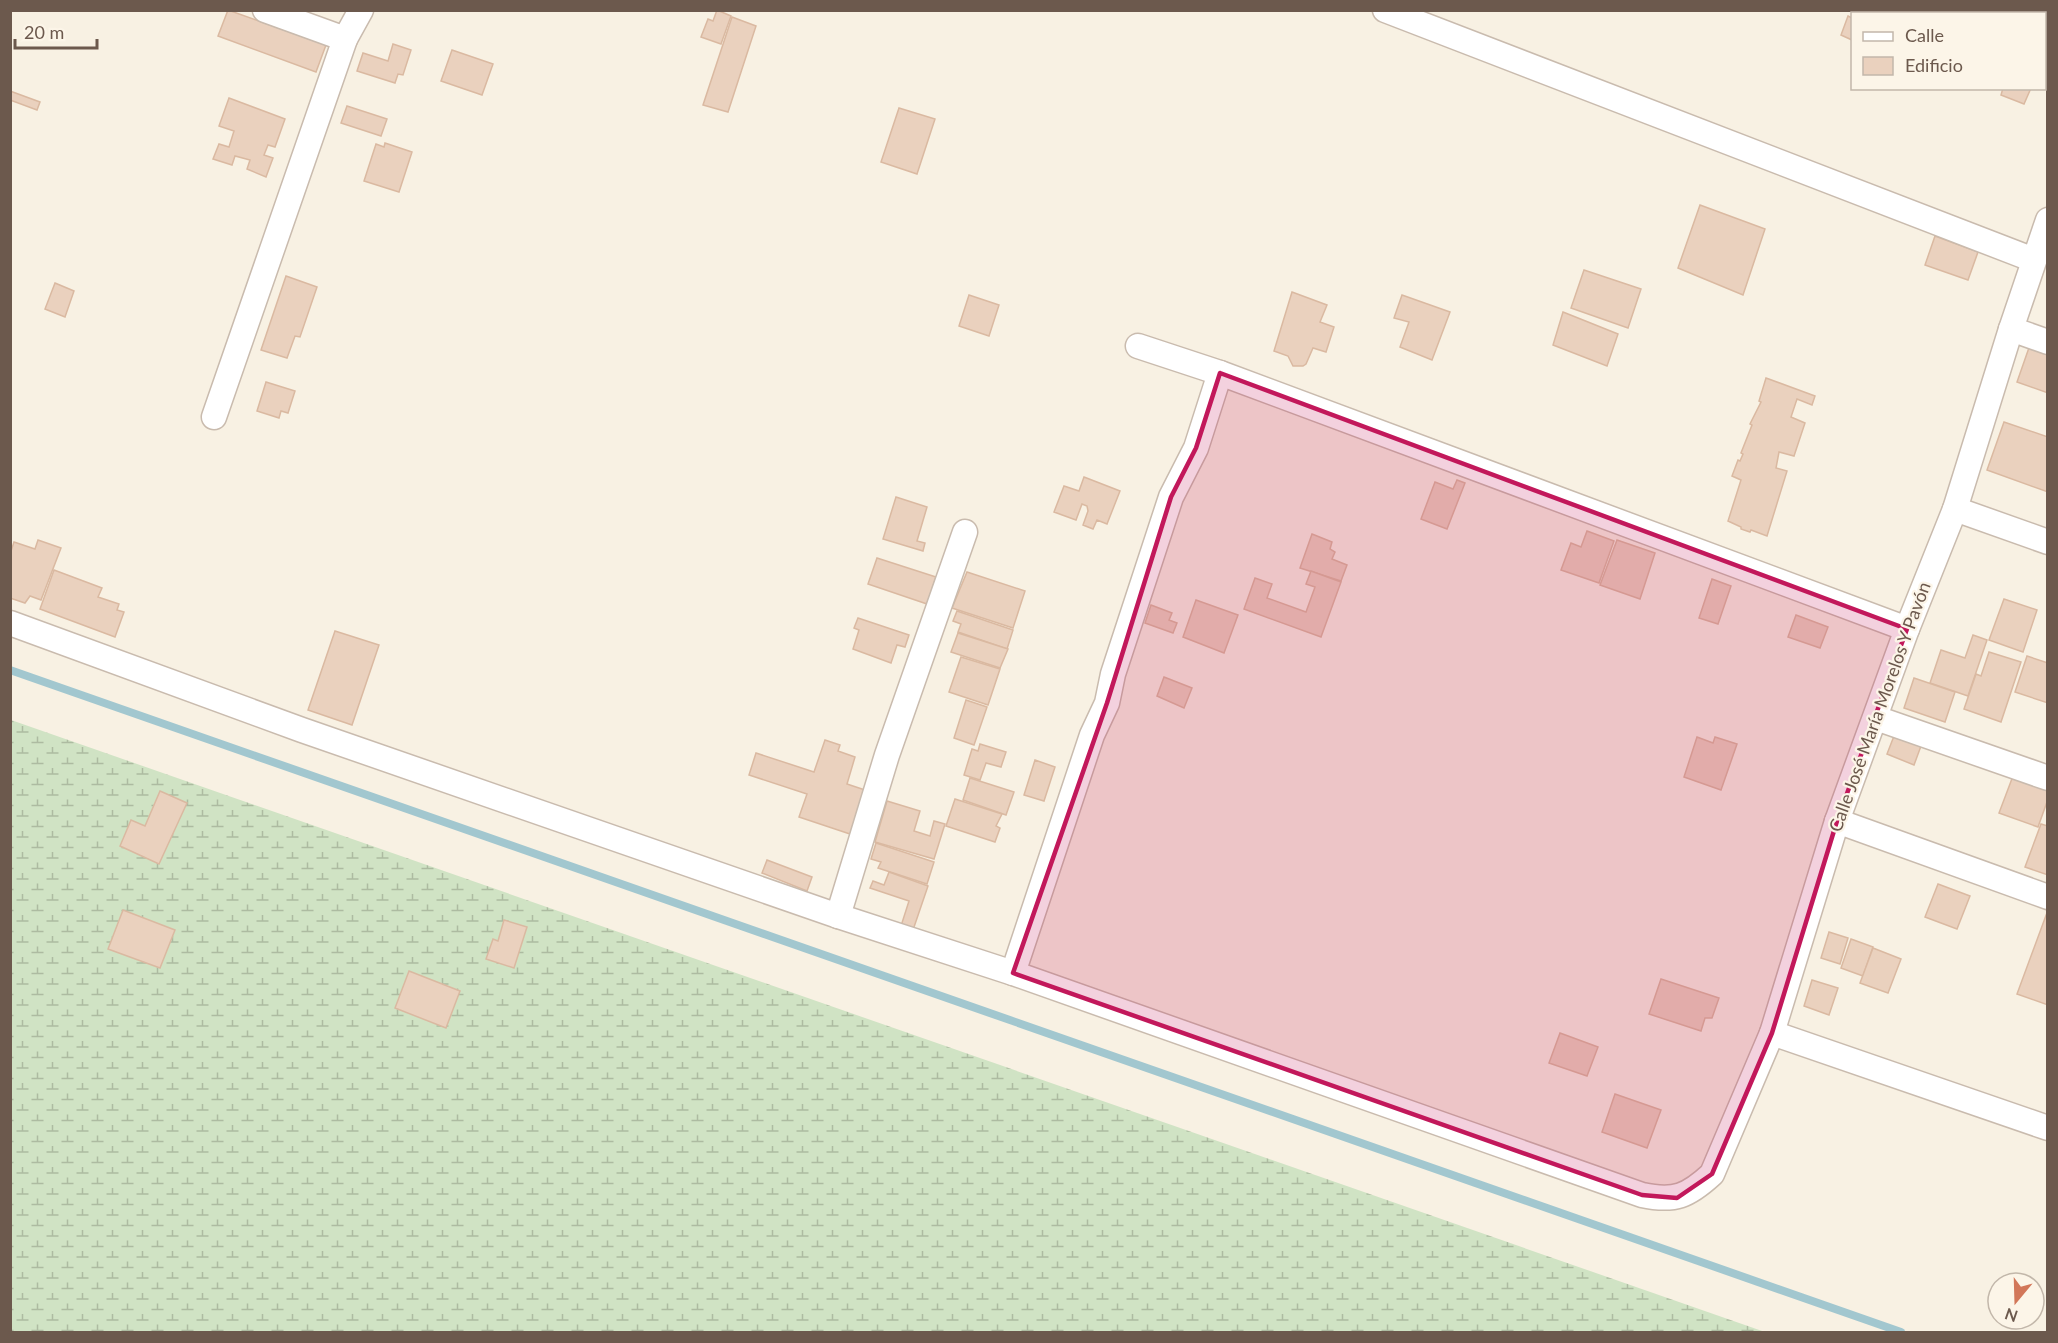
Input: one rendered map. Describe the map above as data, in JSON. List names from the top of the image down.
{
  "streets": {
    "street": ["Calle José María Morelos Y Pavón"]
  },
  "legend": ["Calle", "Edificio"],
  "scale_bar": "20 m",
  "north": "bottom"
}
